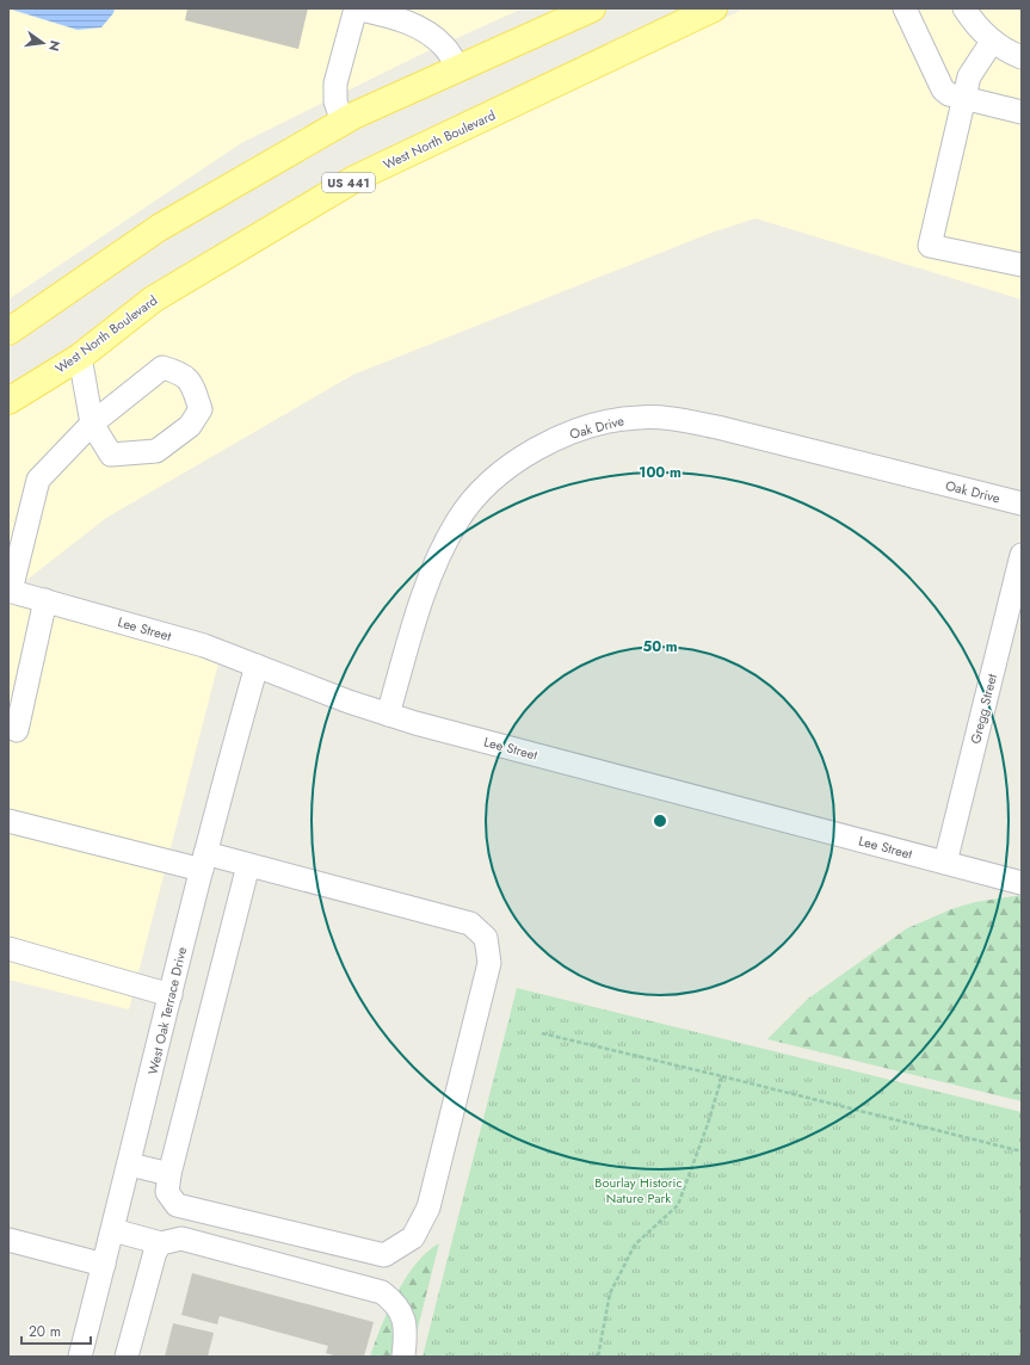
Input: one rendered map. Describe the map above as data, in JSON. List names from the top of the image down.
{
  "streets": {
    "main road": ["West North Boulevard", "US 441"],
    "street": [
      "Oak Drive",
      "Lee Street",
      "Gregg Street",
      "West Oak Terrace Drive"
    ]
  },
  "crossings": [
    ["Oak Drive", "Lee Street"],
    ["Lee Street", "Gregg Street"],
    ["Lee Street", "West Oak Terrace Drive"]
  ],
  "parks": ["Bourlay Historic Nature Park"],
  "scale_bar": "20 m",
  "north": "right",
  "rings": ["100 m", "50 m"]
}
